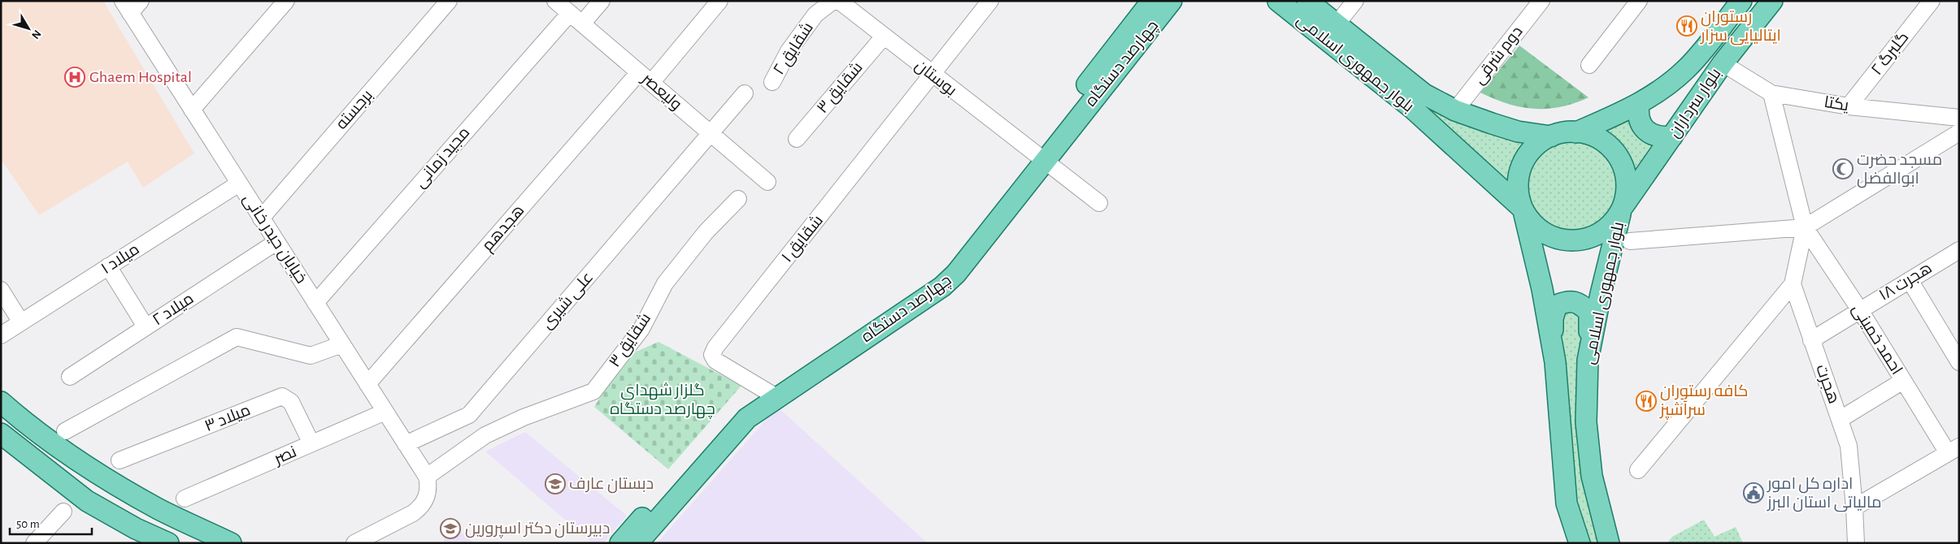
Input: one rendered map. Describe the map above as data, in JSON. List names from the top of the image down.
{
  "streets": {
    "main road": ["چهارصد دستگاه", "بلوار جمهوری اسلامی", "بلوار سرداران"],
    "street": [
      "شقایق ۲",
      "گلبرگ ۲",
      "دوم شرقی",
      "بوستان",
      "شقایق ۳",
      "ولیعصر",
      "یکتا",
      "برجسته",
      "مجید زمانی",
      "هجدهم",
      "خیابان حیدر خانی",
      "شقایق ۱",
      "میلاد ۱",
      "هجرت ۱۸",
      "علی شیری",
      "میلاد ۲",
      "احمد خمینی",
      "هجرت",
      "میلاد ۳",
      "نصر"
    ]
  },
  "crossings": [
    ["گلبرگ ۲", "یکتا"],
    ["دوم شرقی", "بلوار جمهوری اسلامی"],
    ["چهارصد دستگاه", "بوستان"],
    ["چهارصد دستگاه", "شقایق ۱"],
    ["بلوار جمهوری اسلامی", "بلوار سرداران"],
    ["بوستان", "شقایق ۳"],
    ["بوستان", "شقایق ۱"],
    ["شقایق ۳", "خیابان حیدر خانی"],
    ["ولیعصر", "مجید زمانی"],
    ["ولیعصر", "هجدهم"],
    ["ولیعصر", "علی شیری"],
    ["بلوار سرداران", "یکتا"],
    ["برجسته", "خیابان حیدر خانی"],
    ["مجید زمانی", "خیابان حیدر خانی"],
    ["هجدهم", "خیابان حیدر خانی"],
    ["خیابان حیدر خانی", "میلاد ۱"],
    ["خیابان حیدر خانی", "علی شیری"],
    ["خیابان حیدر خانی", "میلاد ۲"],
    ["خیابان حیدر خانی", "نصر"],
    ["هجرت ۱۸", "احمد خمینی"],
    ["هجرت ۱۸", "هجرت"],
    ["احمد خمینی", "هجرت"],
    ["میلاد ۳", "نصر"]
  ],
  "parks": ["گلزار شهدای چهارصد دستگاه"],
  "places": {
    "restaurant": ["رستوران ایتالیایی سزار", "کافه رستوران سرآشپز"],
    "hospital": ["Ghaem Hospital"],
    "mosque": ["مسجد حضرت ابوالفضل"],
    "school or university": ["دبستان عارف", "دبیرستان دکتر اسپرورین"],
    "public building": ["اداره کل امور مالیاتی استان البرز"]
  },
  "scale_bar": "50 m",
  "north": "bottom right"
}
